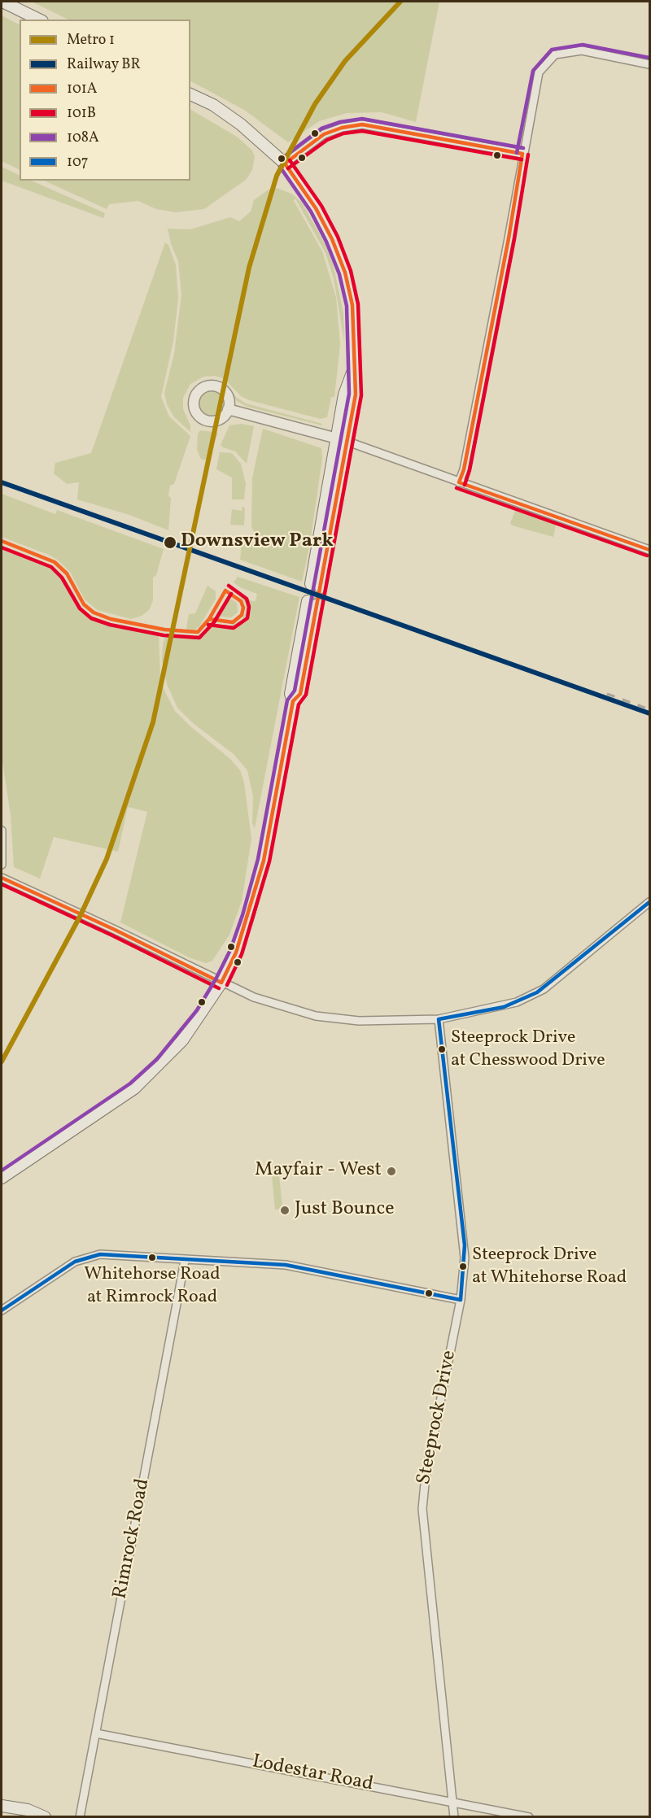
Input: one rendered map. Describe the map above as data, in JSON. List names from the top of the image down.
{
  "streets": {
    "street": ["Steeprock Drive", "Rimrock Road", "Lodestar Road"]
  },
  "crossings": [
    ["Steeprock Drive", "Lodestar Road"],
    ["Rimrock Road", "Lodestar Road"]
  ],
  "places": [
    "Downsview Park",
    "Steeprock Drive at Chesswood Drive",
    "Mayfair - West",
    "Just Bounce",
    "Whitehorse Road at Rimrock Road",
    "Steeprock Drive at Whitehorse Road"
  ],
  "lines": [
    "metro line 1",
    "transit line 108A",
    "transit line 101A",
    "transit line 101B",
    "rail line BR",
    "transit line 107"
  ],
  "legend": [
    "Metro 1",
    "Railway BR",
    "101A",
    "101B",
    "108A",
    "107"
  ]
}
